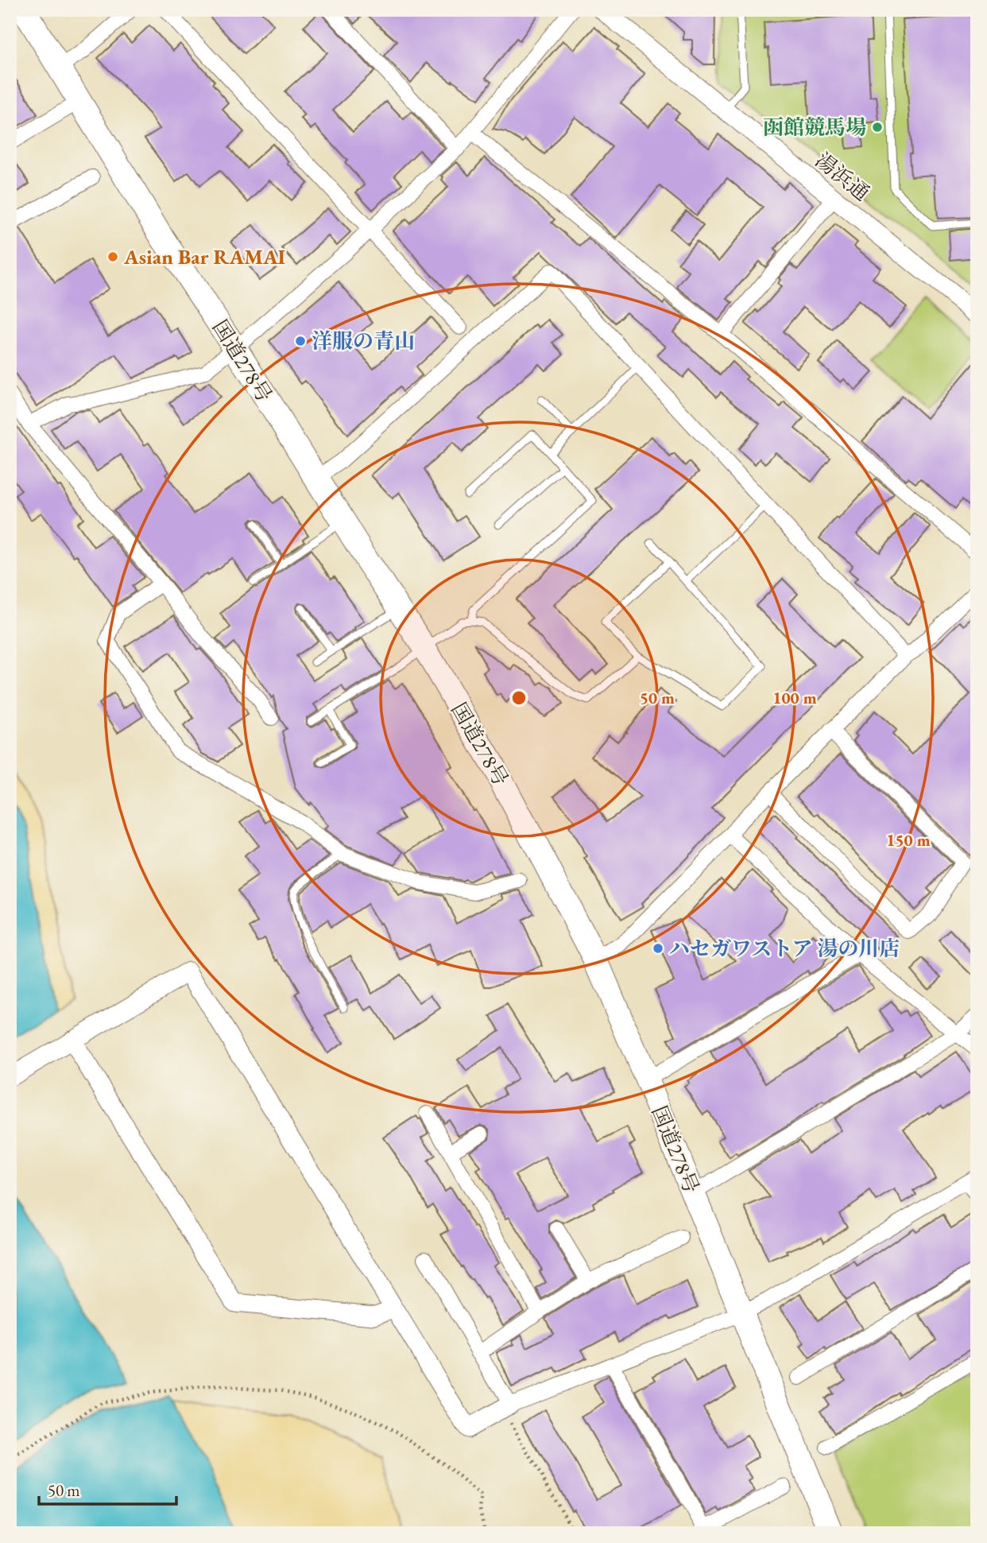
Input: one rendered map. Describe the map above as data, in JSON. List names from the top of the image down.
{
  "streets": {
    "highway": ["国道278号"],
    "street": ["湯浜通"]
  },
  "places": [
    "函館競馬場",
    "Asian Bar RAMAI",
    "洋服の青山",
    "ハセガワストア 湯の川店"
  ],
  "scale_bar": "50 m",
  "rings": ["50 m", "100 m", "150 m"]
}
